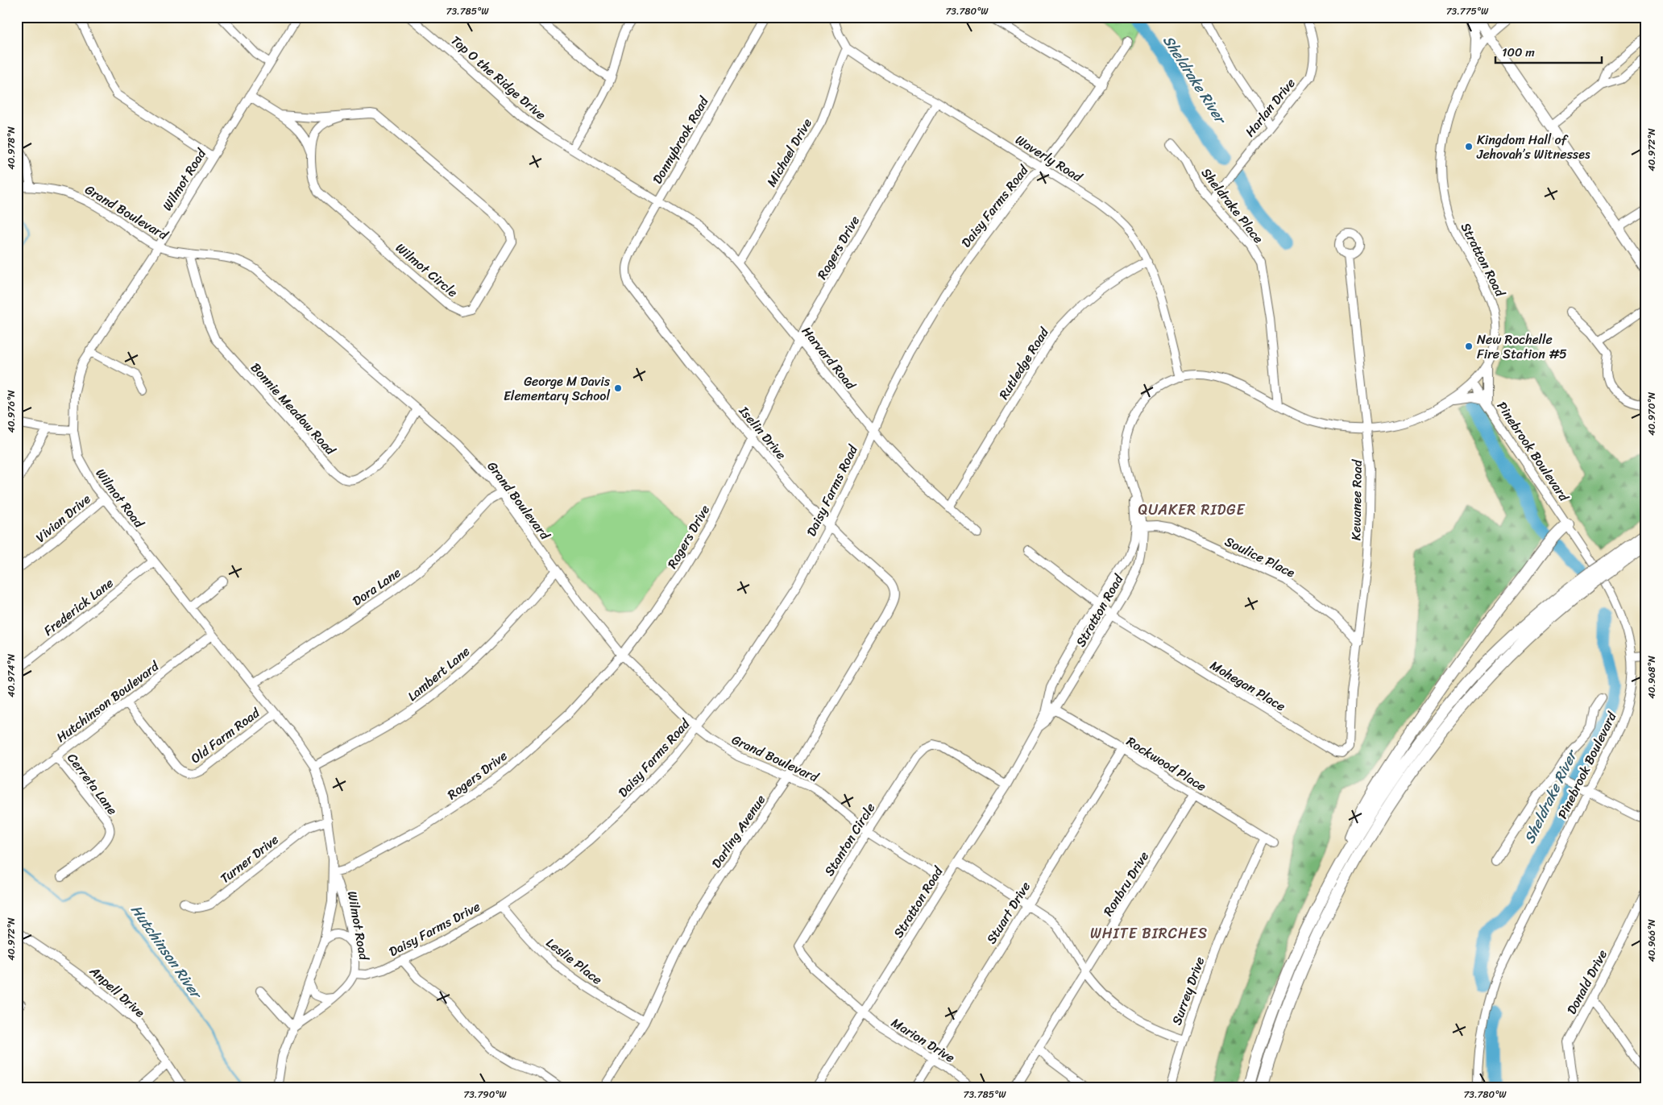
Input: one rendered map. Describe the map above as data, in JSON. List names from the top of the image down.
{
  "streets": {
    "street": [
      "Top O the Ridge Drive",
      "Harlan Drive",
      "Donnybrook Road",
      "Michael Drive",
      "Waverly Road",
      "Wilmot Road",
      "Sheldrake Place",
      "Daisy Farms Road",
      "Grand Boulevard",
      "Rogers Drive",
      "Stratton Road",
      "Wilmot Circle",
      "Harvard Road",
      "Rutledge Road",
      "Bonnie Meadow Road",
      "Iselin Drive",
      "Pinebrook Boulevard",
      "Kewanee Road",
      "Vivian Drive",
      "Soulice Place",
      "Dora Lane",
      "Frederick Lane",
      "Lambert Lane",
      "Mohegan Place",
      "Hutchinson Boulevard",
      "Old Farm Road",
      "Rockwood Place",
      "Cerreta Lane",
      "Darling Avenue",
      "Stanton Circle",
      "Turner Drive",
      "Ronbru Drive",
      "Stuart Drive",
      "Daisy Farms Drive",
      "Leslie Place",
      "Donald Drive",
      "Surrey Drive",
      "Anpell Drive",
      "Marion Drive"
    ]
  },
  "crossings": [
    ["Top O the Ridge Drive", "Donnybrook Road"],
    ["Top O the Ridge Drive", "Harvard Road"],
    ["Harlan Drive", "Sheldrake Place"],
    ["Donnybrook Road", "Harvard Road"],
    ["Donnybrook Road", "Iselin Drive"],
    ["Michael Drive", "Waverly Road"],
    ["Michael Drive", "Harvard Road"],
    ["Waverly Road", "Daisy Farms Road"],
    ["Waverly Road", "Rogers Drive"],
    ["Waverly Road", "Stratton Road"],
    ["Waverly Road", "Rutledge Road"],
    ["Wilmot Road", "Grand Boulevard"],
    ["Wilmot Road", "Rogers Drive"],
    ["Wilmot Road", "Wilmot Circle"],
    ["Wilmot Road", "Vivian Drive"],
    ["Wilmot Road", "Dora Lane"],
    ["Wilmot Road", "Frederick Lane"],
    ["Wilmot Road", "Lambert Lane"],
    ["Wilmot Road", "Hutchinson Boulevard"],
    ["Wilmot Road", "Old Farm Road"],
    ["Wilmot Road", "Turner Drive"],
    ["Wilmot Road", "Daisy Farms Drive"],
    ["Sheldrake Place", "Stratton Road"],
    ["Daisy Farms Road", "Grand Boulevard"],
    ["Daisy Farms Road", "Harvard Road"],
    ["Daisy Farms Road", "Iselin Drive"],
    ["Daisy Farms Road", "Daisy Farms Drive"],
    ["Daisy Farms Road", "Leslie Place"],
    ["Grand Boulevard", "Rogers Drive"],
    ["Grand Boulevard", "Stratton Road"],
    ["Grand Boulevard", "Bonnie Meadow Road"],
    ["Grand Boulevard", "Dora Lane"],
    ["Grand Boulevard", "Lambert Lane"],
    ["Grand Boulevard", "Darling Avenue"],
    ["Grand Boulevard", "Stanton Circle"],
    ["Rogers Drive", "Harvard Road"],
    ["Rogers Drive", "Iselin Drive"],
    ["Stratton Road", "Pinebrook Boulevard"],
    ["Stratton Road", "Kewanee Road"],
    ["Stratton Road", "Soulice Place"],
    ["Stratton Road", "Mohegan Place"],
    ["Stratton Road", "Rockwood Place"],
    ["Stratton Road", "Stanton Circle"],
    ["Stratton Road", "Marion Drive"],
    ["Harvard Road", "Rutledge Road"],
    ["Iselin Drive", "Darling Avenue"],
    ["Kewanee Road", "Soulice Place"],
    ["Kewanee Road", "Mohegan Place"],
    ["Hutchinson Boulevard", "Old Farm Road"],
    ["Hutchinson Boulevard", "Cerreta Lane"],
    ["Rockwood Place", "Ronbru Drive"],
    ["Rockwood Place", "Stuart Drive"],
    ["Rockwood Place", "Surrey Drive"],
    ["Darling Avenue", "Leslie Place"],
    ["Stanton Circle", "Marion Drive"],
    ["Stuart Drive", "Marion Drive"],
    ["Daisy Farms Drive", "Leslie Place"]
  ],
  "districts": ["QUAKER RIDGE", "WHITE BIRCHES"],
  "water": ["Sheldrake River", "Hutchinson River"],
  "places": ["Kingdom Hall of Jehovah’s Witnesses", "New Rochelle Fire Station #5", "George M Davis Elementary School"],
  "scale_bar": "100 m",
  "coordinates": [
    "73.785°W",
    "73.780°W",
    "73.775°W",
    "40.978°N",
    "40.972°N",
    "40.976°N",
    "40.970°N",
    "40.974°N",
    "40.968°N",
    "40.966°N",
    "73.790°W"
  ]
}
